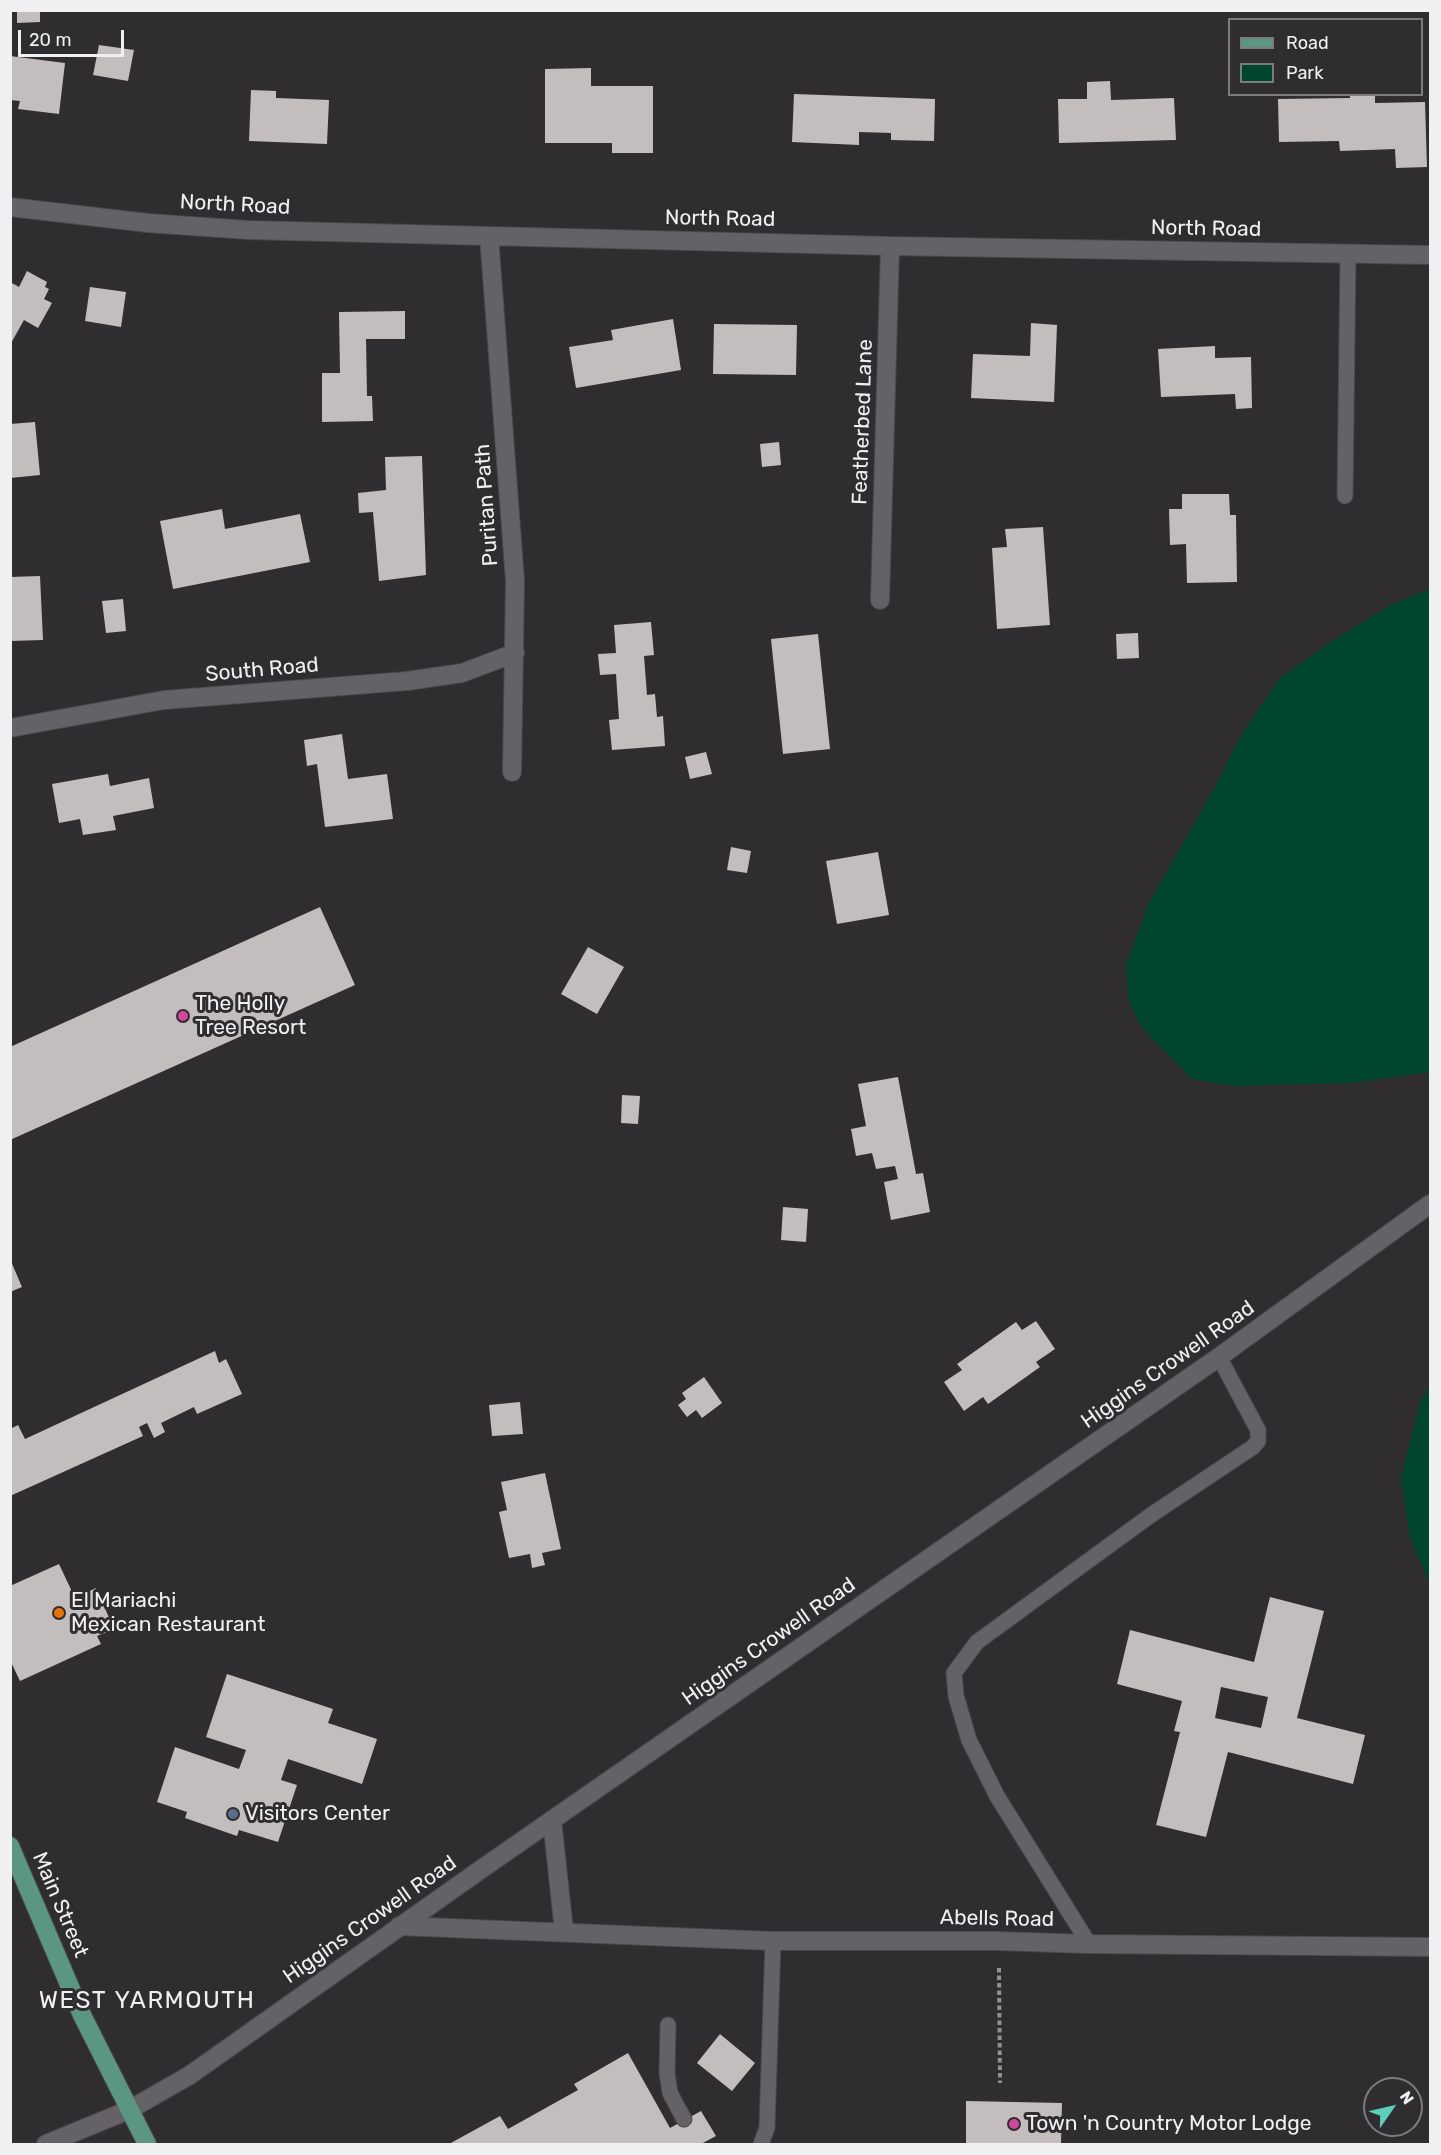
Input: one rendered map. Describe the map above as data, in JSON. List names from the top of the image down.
{
  "streets": {
    "main road": ["Main Street"],
    "street": [
      "North Road",
      "Featherbed Lane",
      "Puritan Path",
      "South Road",
      "Higgins Crowell Road",
      "Abells Road"
    ]
  },
  "crossings": [
    ["North Road", "Featherbed Lane"],
    ["North Road", "Puritan Path"],
    ["Puritan Path", "South Road"],
    ["Higgins Crowell Road", "Main Street"],
    ["Higgins Crowell Road", "Abells Road"]
  ],
  "districts": ["WEST YARMOUTH"],
  "places": [
    "The Holly Tree Resort",
    "El Mariachi Mexican Restaurant",
    "Visitors Center",
    "Town 'n Country Motor Lodge"
  ],
  "legend": ["Road", "Park"],
  "scale_bar": "20 m",
  "north": "top right"
}
